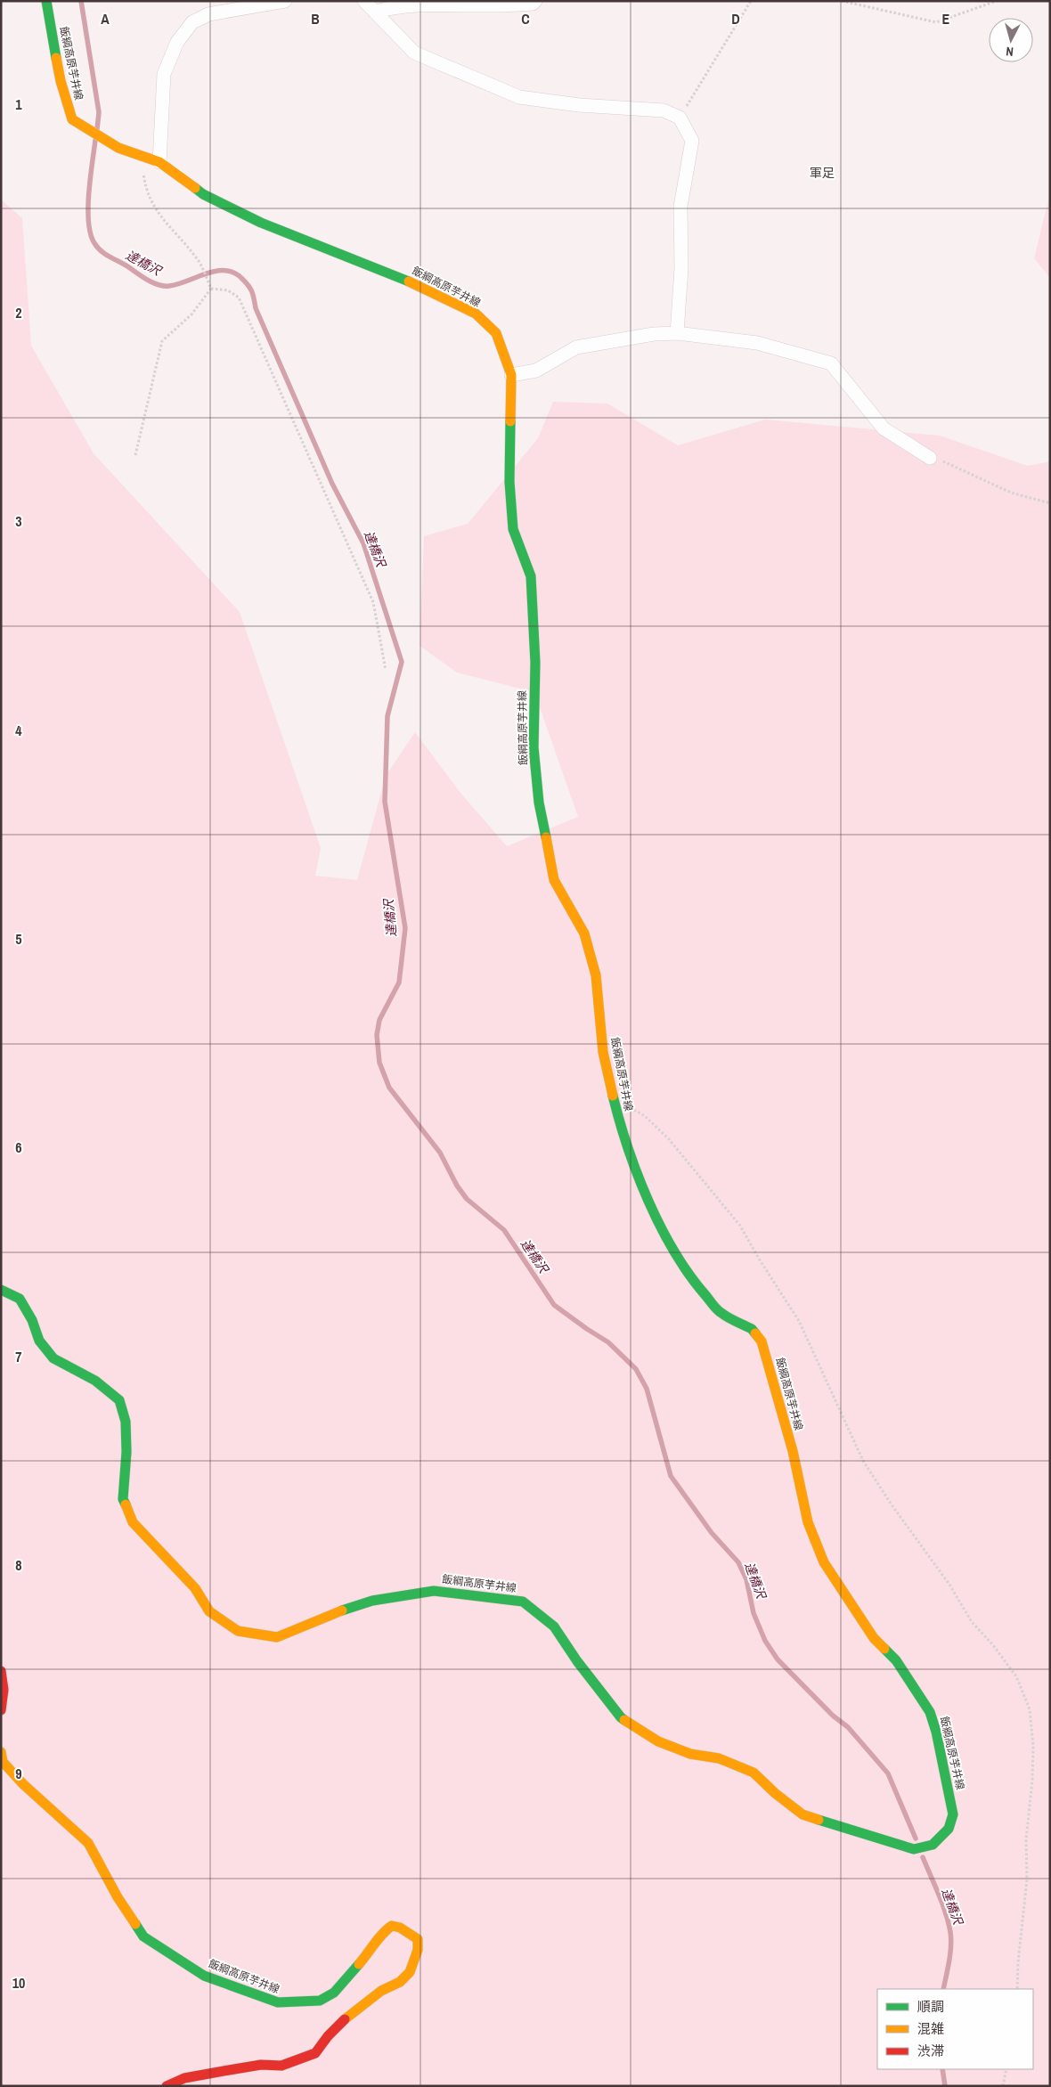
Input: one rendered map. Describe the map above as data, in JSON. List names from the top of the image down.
{
  "streets": {
    "main road": ["飯綱高原芋井線"]
  },
  "districts": ["軍足"],
  "water": ["達橋沢"],
  "legend": ["順調", "混雑", "渋滞"],
  "north": "bottom",
  "grid": {
    "columns": [
      "A",
      "B",
      "C",
      "D",
      "E"
    ],
    "rows": [
      "1",
      "2",
      "3",
      "4",
      "5",
      "6",
      "7",
      "8",
      "9",
      "10"
    ]
  }
}
